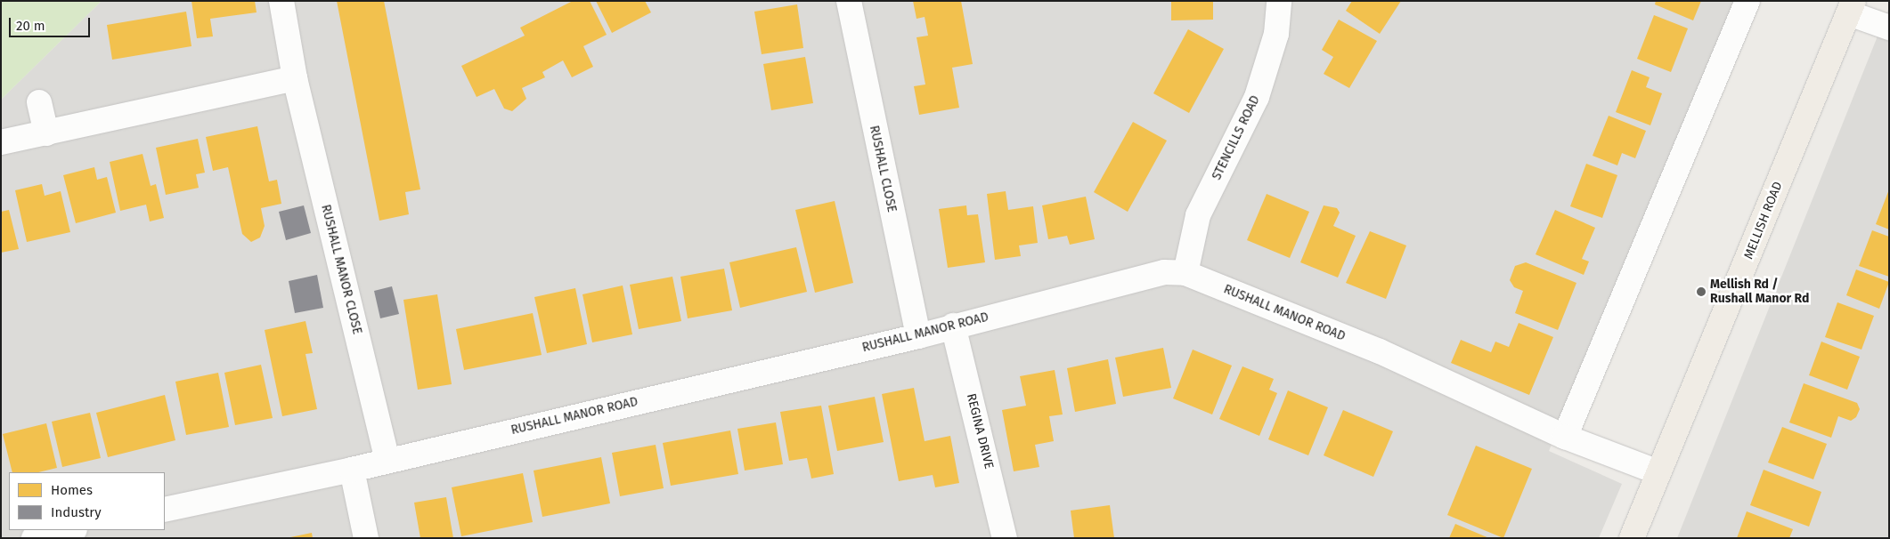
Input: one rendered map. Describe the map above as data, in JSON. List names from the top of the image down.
{
  "streets": {
    "main road": ["MELLISH ROAD"],
    "street": [
      "STENCILLS ROAD",
      "RUSHALL CLOSE",
      "RUSHALL MANOR CLOSE",
      "RUSHALL MANOR ROAD",
      "REGINA DRIVE"
    ]
  },
  "crossings": [
    ["STENCILLS ROAD", "RUSHALL MANOR ROAD"],
    ["RUSHALL CLOSE", "RUSHALL MANOR ROAD"],
    ["MELLISH ROAD", "RUSHALL MANOR ROAD"],
    ["RUSHALL MANOR CLOSE", "RUSHALL MANOR ROAD"],
    ["RUSHALL MANOR ROAD", "REGINA DRIVE"]
  ],
  "places": ["Mellish Rd / Rushall Manor Rd"],
  "legend": ["Homes", "Industry"],
  "scale_bar": "20 m"
}
